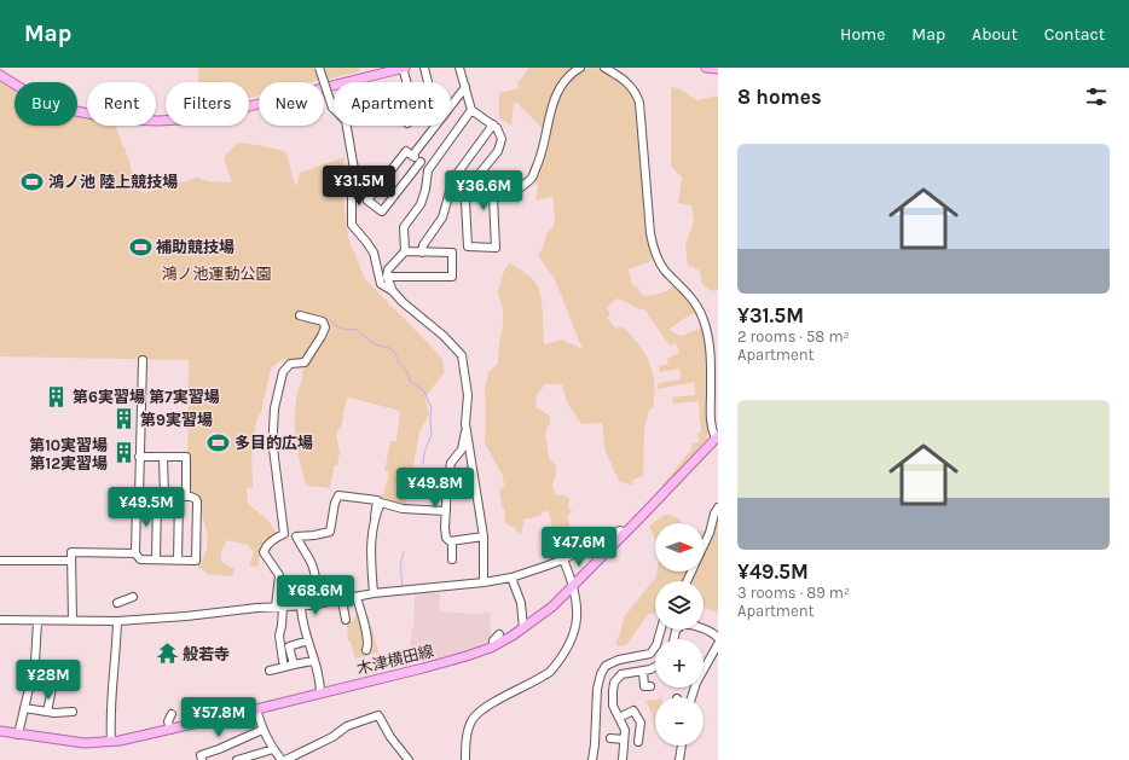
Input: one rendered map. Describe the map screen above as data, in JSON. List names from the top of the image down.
{
  "streets": {
    "main road": ["木津横田線"]
  },
  "parks": ["鴻ノ池運動公園"],
  "places": {
    "sports": ["鴻ノ池 陸上競技場", "補助競技場", "多目的広場"],
    "building": ["第6実習場 第7実習場", "第9実習場", "第10実習場 第12実習場"],
    "temple": ["般若寺"]
  },
  "north": "right",
  "page": {
    "header": "Map",
    "nav": [
      "Home",
      "Map",
      "About",
      "Contact"
    ],
    "heading": "8 homes",
    "chip": [
      "Buy",
      "Rent",
      "Filters",
      "New",
      "Apartment"
    ],
    "list": [
      {
        "name": "¥31.5M",
        "note": "2 rooms · 58 m² · Apartment"
      },
      {
        "name": "¥49.5M",
        "note": "3 rooms · 89 m² · Apartment"
      }
    ],
    "price": [
      "¥31.5M",
      "¥36.6M",
      "¥49.8M",
      "¥49.5M",
      "¥47.6M",
      "¥68.6M",
      "¥28M",
      "¥57.8M"
    ],
    "map_buttons": ["+", "−"]
  }
}
